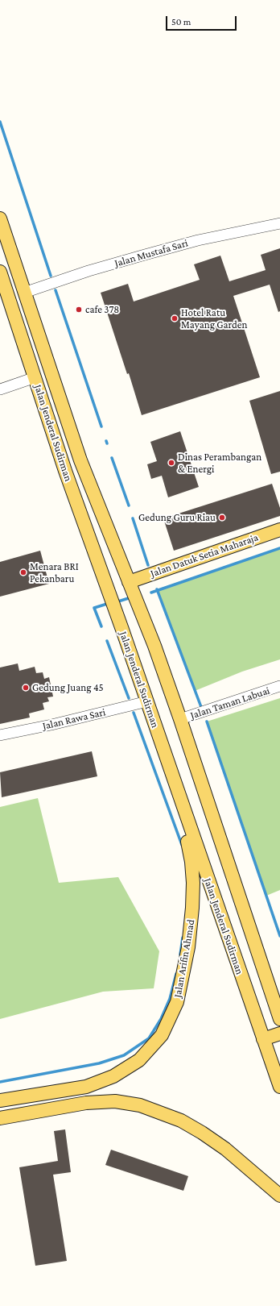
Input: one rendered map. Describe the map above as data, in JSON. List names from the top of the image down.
{
  "streets": {
    "main road": ["Jalan Jenderal Sudirman", "Jalan Datuk Setia Maharaja", "Jalan Arifin Ahmad"],
    "street": ["Jalan Mustafa Sari", "Jalan Taman Labuai", "Jalan Rawa Sari"]
  },
  "crossings": [
    ["Jalan Mustafa Sari", "Jalan Jenderal Sudirman"],
    ["Jalan Jenderal Sudirman", "Jalan Datuk Setia Maharaja"],
    ["Jalan Jenderal Sudirman", "Jalan Taman Labuai"],
    ["Jalan Jenderal Sudirman", "Jalan Rawa Sari"],
    ["Jalan Jenderal Sudirman", "Jalan Arifin Ahmad"]
  ],
  "places": [
    "cafe 378",
    "Hotel Ratu Mayang Garden",
    "Dinas Perambangan & Energi",
    "Gedung Guru Riau",
    "Menara BRI Pekanbaru",
    "Gedung Juang 45"
  ],
  "scale_bar": "50 m"
}
